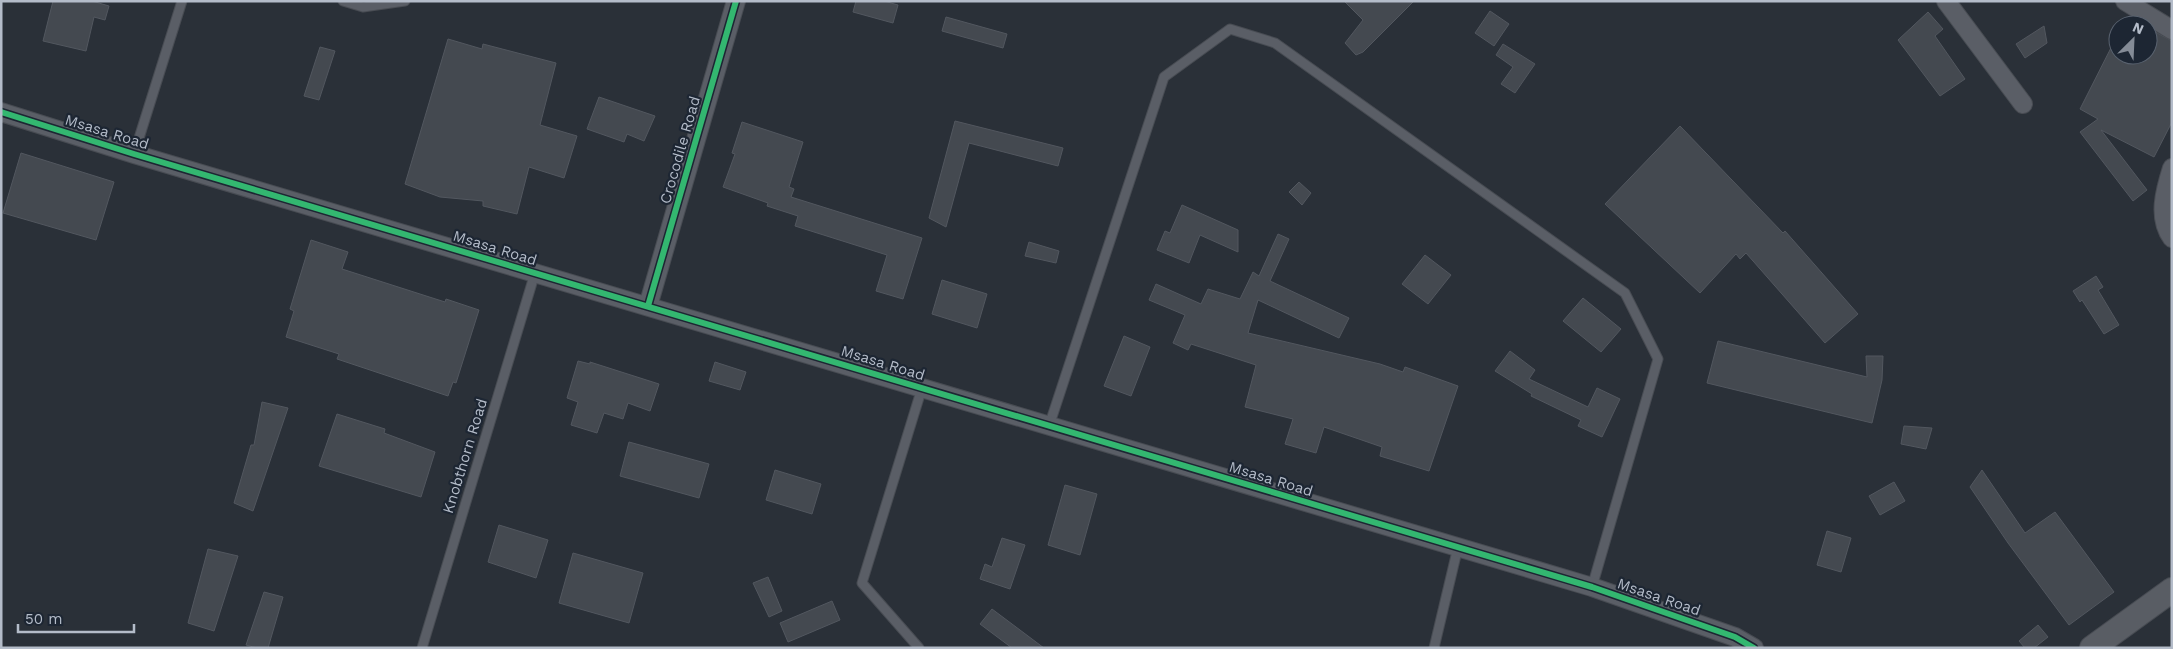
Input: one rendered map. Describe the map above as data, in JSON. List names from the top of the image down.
{
  "streets": {
    "street": ["Msasa Road", "Crocodile Road"],
    "lane": ["Knobthorn Road"]
  },
  "crossings": [
    ["Msasa Road", "Crocodile Road"],
    ["Msasa Road", "Knobthorn Road"]
  ],
  "scale_bar": "50 m",
  "north": "top right"
}
